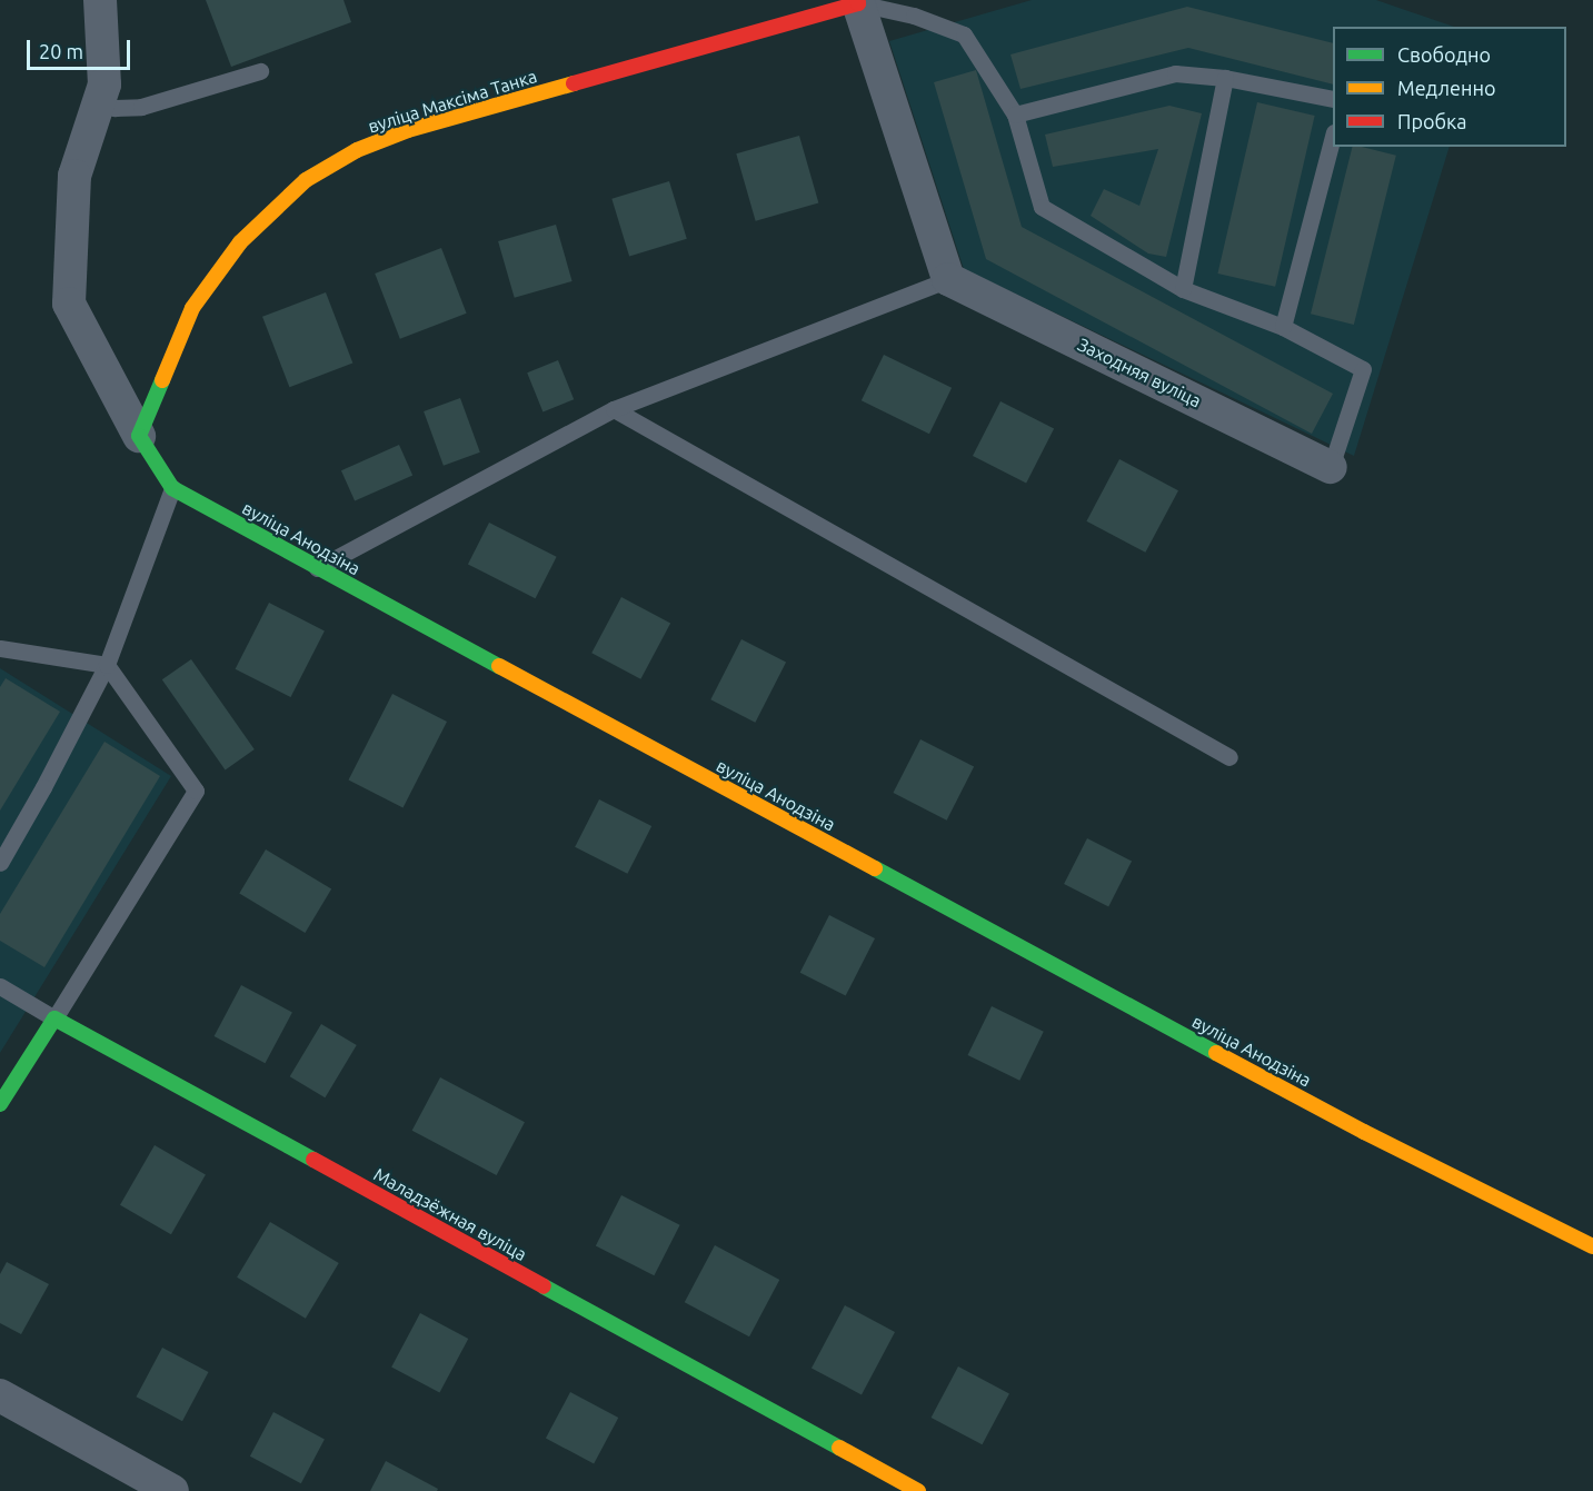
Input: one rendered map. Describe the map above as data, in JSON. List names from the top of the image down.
{
  "streets": {
    "street": [
      "вуліца Максіма Танка",
      "Заходняя вуліца",
      "вуліца Анодзіна",
      "Маладзёжная вуліца"
    ]
  },
  "legend": ["Свободно", "Медленно", "Пробка"],
  "scale_bar": "20 m"
}
